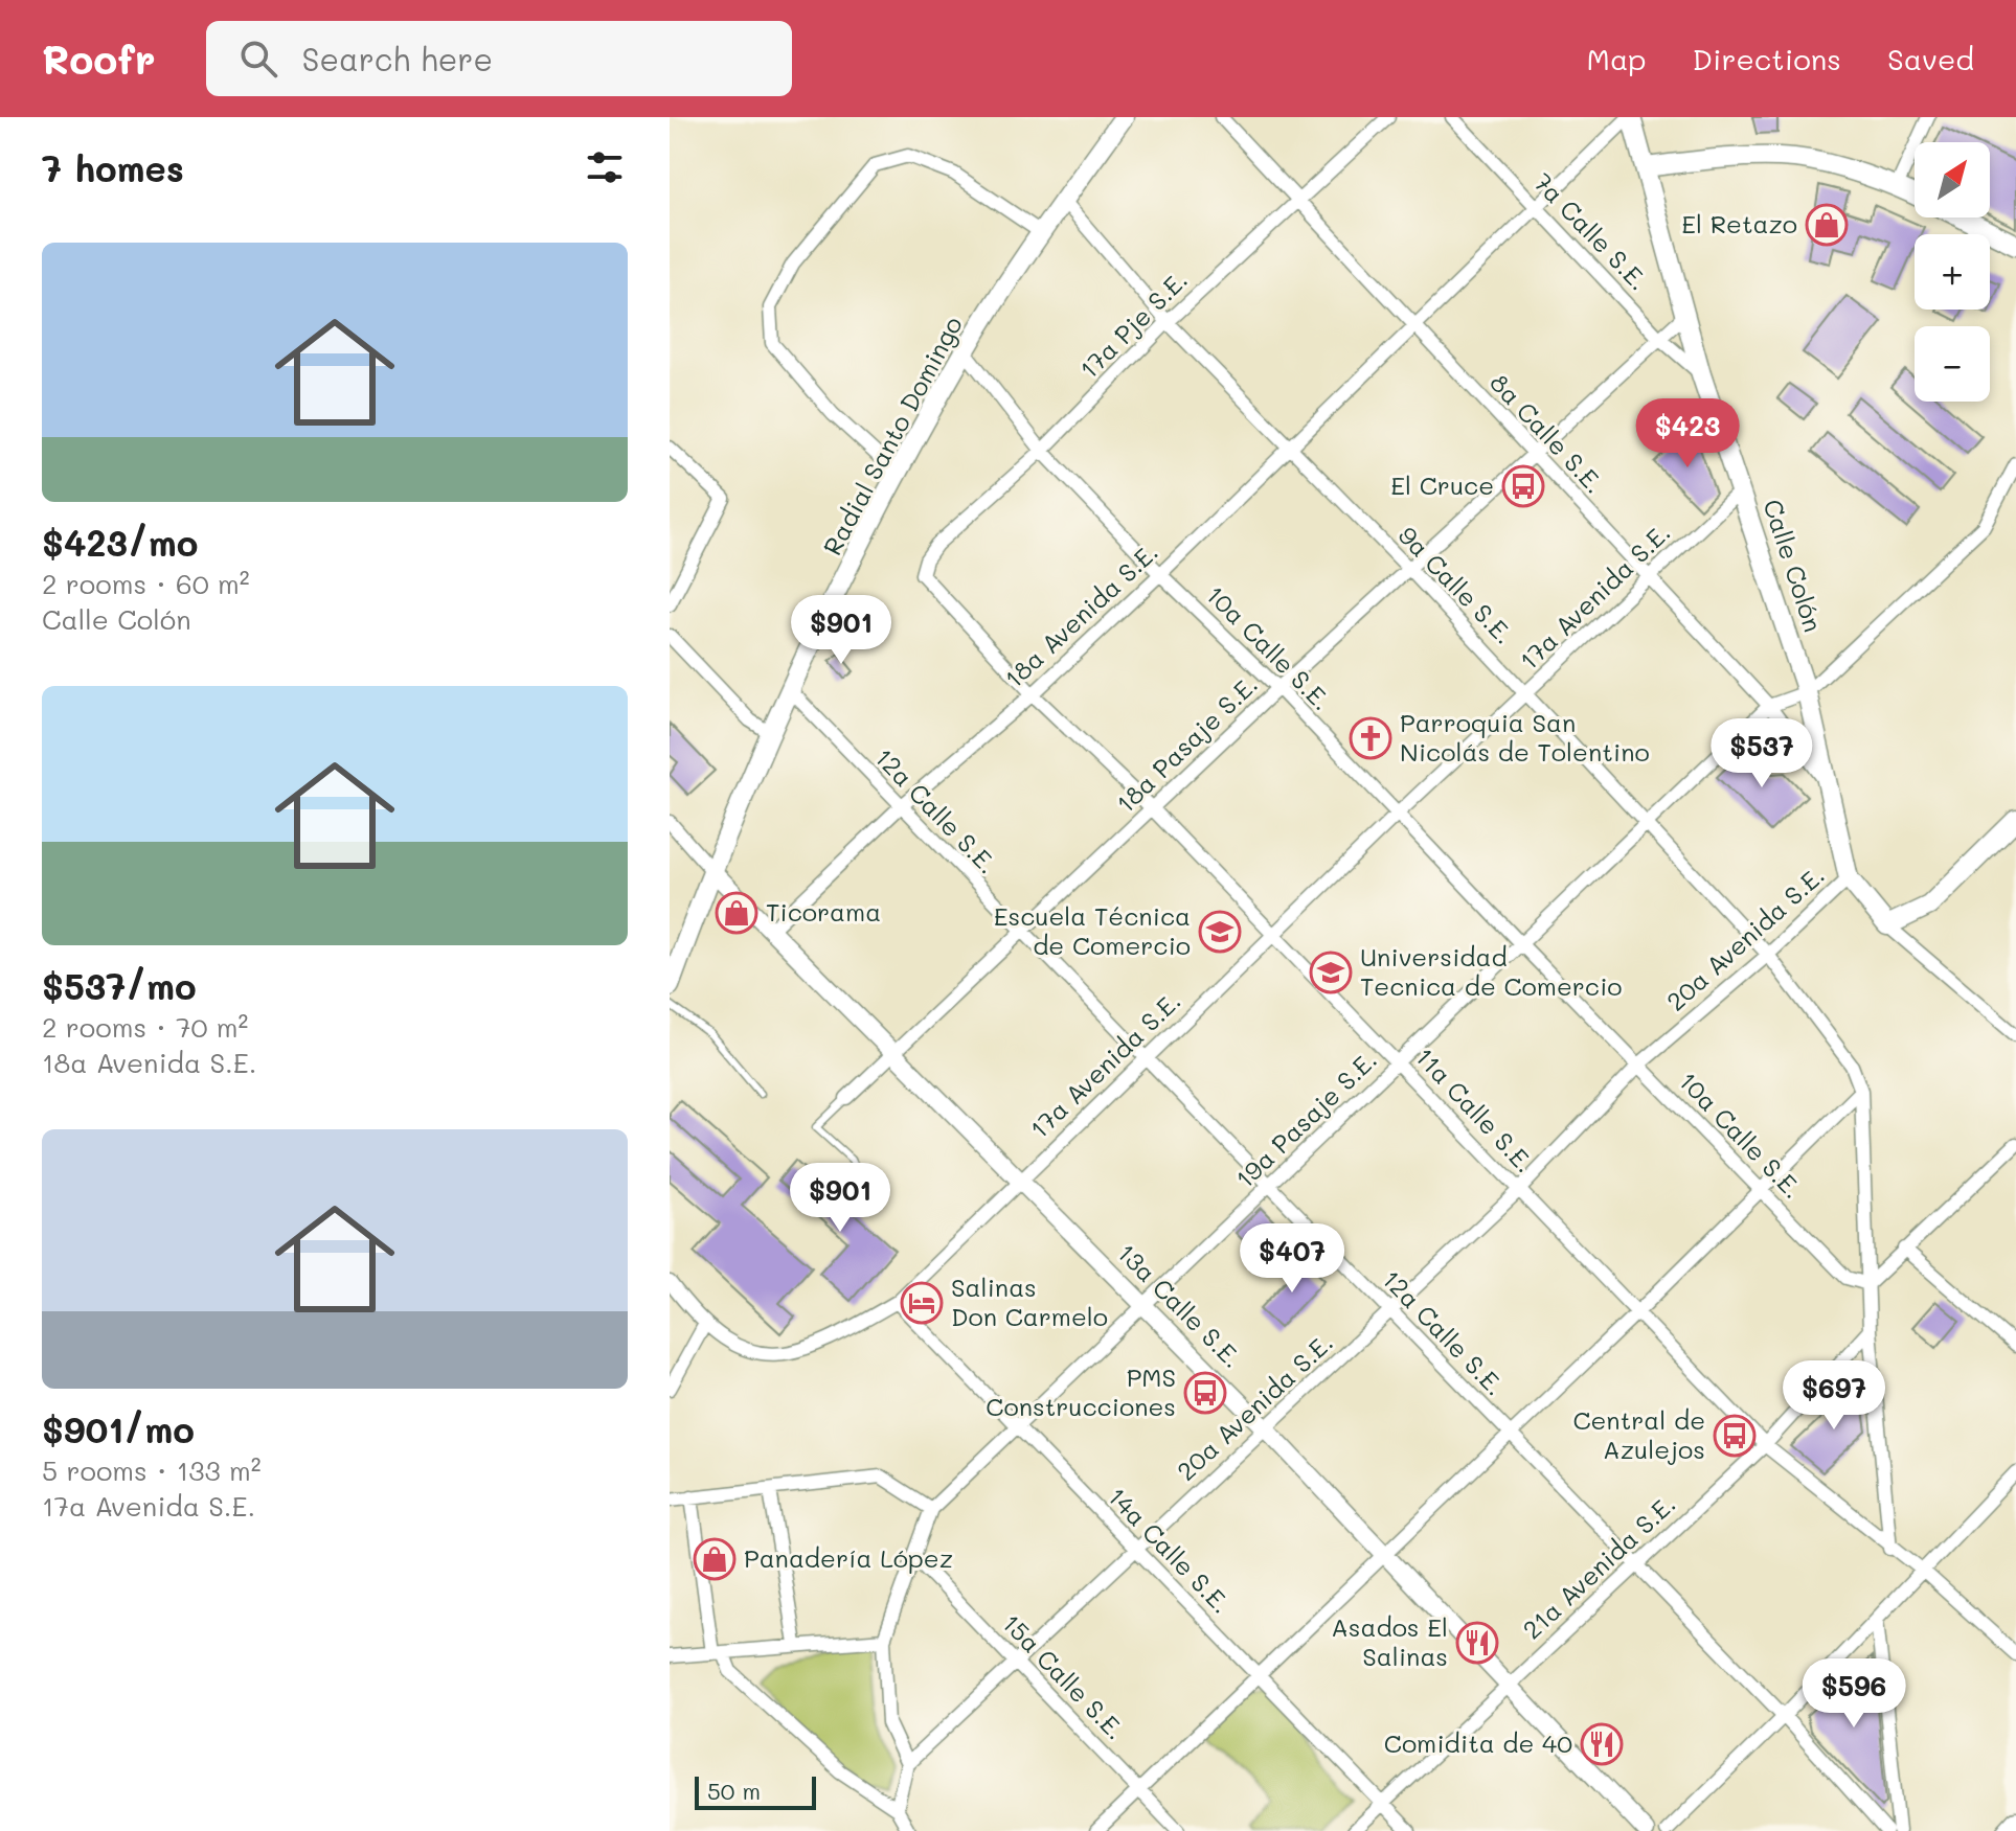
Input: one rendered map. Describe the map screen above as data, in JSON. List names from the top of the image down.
{
  "streets": {
    "main road": ["Radial Santo Domingo", "Calle Colón"],
    "street": [
      "7a Calle S.E.",
      "17a Pje S.E.",
      "8a Calle S.E.",
      "9a Calle S.E.",
      "17a Avenida S.E.",
      "18a Avenida S.E.",
      "10a Calle S.E.",
      "18a Pasaje S.E.",
      "12a Calle S.E.",
      "20a Avenida S.E.",
      "11a Calle S.E.",
      "19a Pasaje S.E.",
      "13a Calle S.E.",
      "14a Calle S.E.",
      "21a Avenida S.E.",
      "15a Calle S.E."
    ]
  },
  "crossings": [
    ["7a Calle S.E.", "Calle Colón"],
    ["7a Calle S.E.", "18a Avenida S.E."],
    ["7a Calle S.E.", "18a Pasaje S.E."],
    ["17a Pje S.E.", "8a Calle S.E."],
    ["17a Pje S.E.", "9a Calle S.E."],
    ["17a Pje S.E.", "10a Calle S.E."],
    ["17a Pje S.E.", "11a Calle S.E."],
    ["8a Calle S.E.", "Calle Colón"],
    ["8a Calle S.E.", "17a Avenida S.E."],
    ["8a Calle S.E.", "18a Avenida S.E."],
    ["8a Calle S.E.", "18a Pasaje S.E."],
    ["Radial Santo Domingo", "9a Calle S.E."],
    ["Radial Santo Domingo", "10a Calle S.E."],
    ["Radial Santo Domingo", "12a Calle S.E."],
    ["Radial Santo Domingo", "13a Calle S.E."],
    ["Calle Colón", "17a Avenida S.E."],
    ["Calle Colón", "18a Avenida S.E."],
    ["Calle Colón", "18a Pasaje S.E."],
    ["Calle Colón", "20a Avenida S.E."],
    ["9a Calle S.E.", "17a Avenida S.E."],
    ["9a Calle S.E.", "18a Avenida S.E."],
    ["9a Calle S.E.", "18a Pasaje S.E."],
    ["9a Calle S.E.", "20a Avenida S.E."],
    ["17a Avenida S.E.", "10a Calle S.E."],
    ["17a Avenida S.E.", "12a Calle S.E."],
    ["17a Avenida S.E.", "11a Calle S.E."],
    ["17a Avenida S.E.", "13a Calle S.E."],
    ["17a Avenida S.E.", "14a Calle S.E."],
    ["18a Avenida S.E.", "10a Calle S.E."],
    ["18a Avenida S.E.", "12a Calle S.E."],
    ["18a Avenida S.E.", "11a Calle S.E."],
    ["18a Avenida S.E.", "13a Calle S.E."],
    ["10a Calle S.E.", "18a Pasaje S.E."],
    ["10a Calle S.E.", "20a Avenida S.E."],
    ["18a Pasaje S.E.", "12a Calle S.E."],
    ["18a Pasaje S.E.", "11a Calle S.E."],
    ["12a Calle S.E.", "20a Avenida S.E."],
    ["12a Calle S.E.", "19a Pasaje S.E."],
    ["12a Calle S.E.", "21a Avenida S.E."],
    ["20a Avenida S.E.", "11a Calle S.E."],
    ["20a Avenida S.E.", "19a Pasaje S.E."],
    ["20a Avenida S.E.", "13a Calle S.E."],
    ["20a Avenida S.E.", "14a Calle S.E."],
    ["20a Avenida S.E.", "15a Calle S.E."],
    ["11a Calle S.E.", "19a Pasaje S.E."],
    ["11a Calle S.E.", "21a Avenida S.E."],
    ["19a Pasaje S.E.", "13a Calle S.E."],
    ["19a Pasaje S.E.", "14a Calle S.E."],
    ["19a Pasaje S.E.", "15a Calle S.E."],
    ["13a Calle S.E.", "21a Avenida S.E."],
    ["14a Calle S.E.", "21a Avenida S.E."]
  ],
  "places": {
    "shop": ["El Retazo", "Ticorama", "Panadería López"],
    "bus stop": ["El Cruce", "PMS Construcciones", "Central de Azulejos"],
    "church": ["Parroquia San Nicolás de Tolentino"],
    "school or university": ["Escuela Técnica de Comercio", "Universidad Tecnica de Comercio"],
    "hotel": ["Salinas Don Carmelo"],
    "restaurant": ["Asados El Salinas", "Comidita de 40"]
  },
  "scale_bar": "50 m",
  "north": "top right",
  "page": {
    "header": "Roofr",
    "search": "Search here",
    "nav": ["Map", "Directions", "Saved"],
    "heading": "7 homes",
    "map_buttons": ["+", "−"],
    "list": [
      {
        "name": "$423/mo",
        "note": "2 rooms · 60 m² · Calle Colón"
      },
      {
        "name": "$537/mo",
        "note": "2 rooms · 70 m² · 18a Avenida S.E."
      },
      {
        "name": "$901/mo",
        "note": "5 rooms · 133 m² · 17a Avenida S.E."
      }
    ],
    "price": [
      "$423",
      "$901",
      "$537",
      "$901",
      "$407",
      "$697",
      "$596"
    ],
    "scale": "50 m"
  }
}
